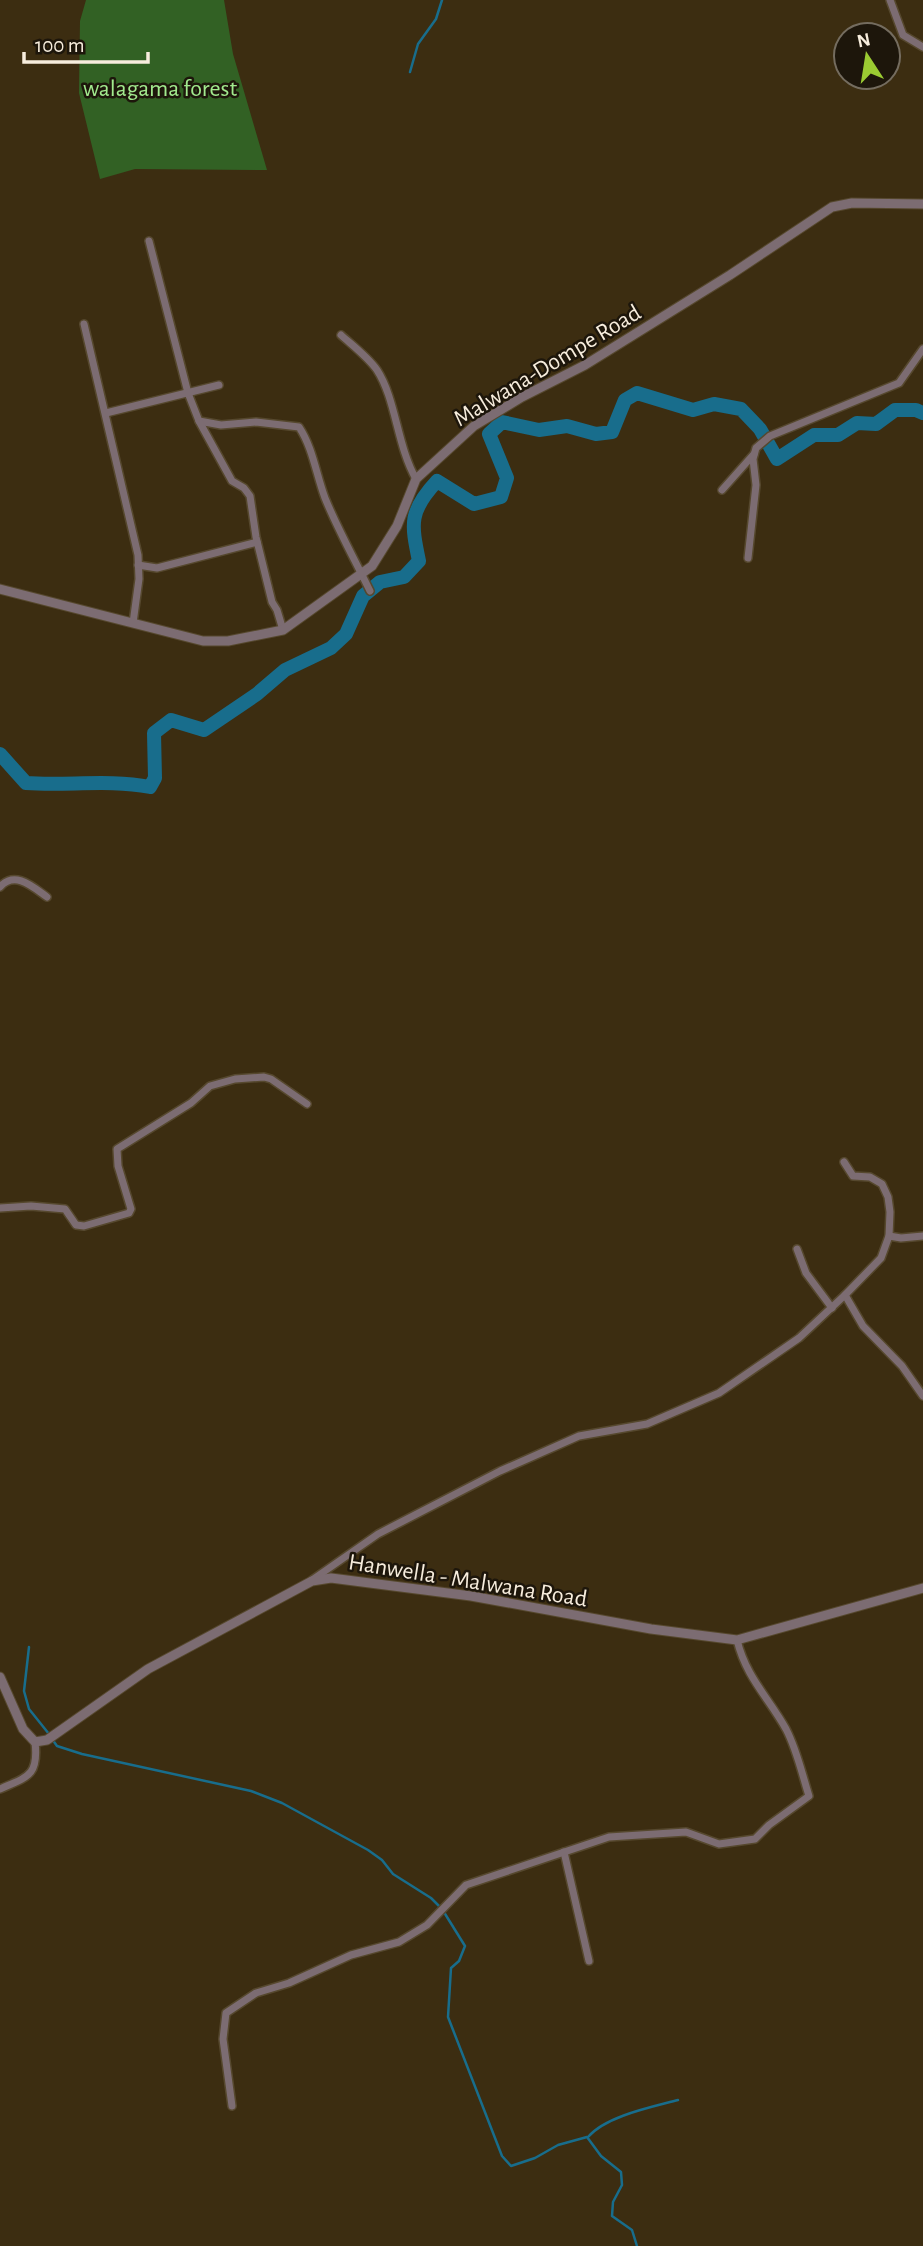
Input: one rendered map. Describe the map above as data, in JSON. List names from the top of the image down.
{
  "streets": {
    "street": ["Malwana-Dompe Road", "Hanwella - Malwana Road"]
  },
  "parks": ["walagama forest"],
  "scale_bar": "100 m",
  "north": "top"
}
